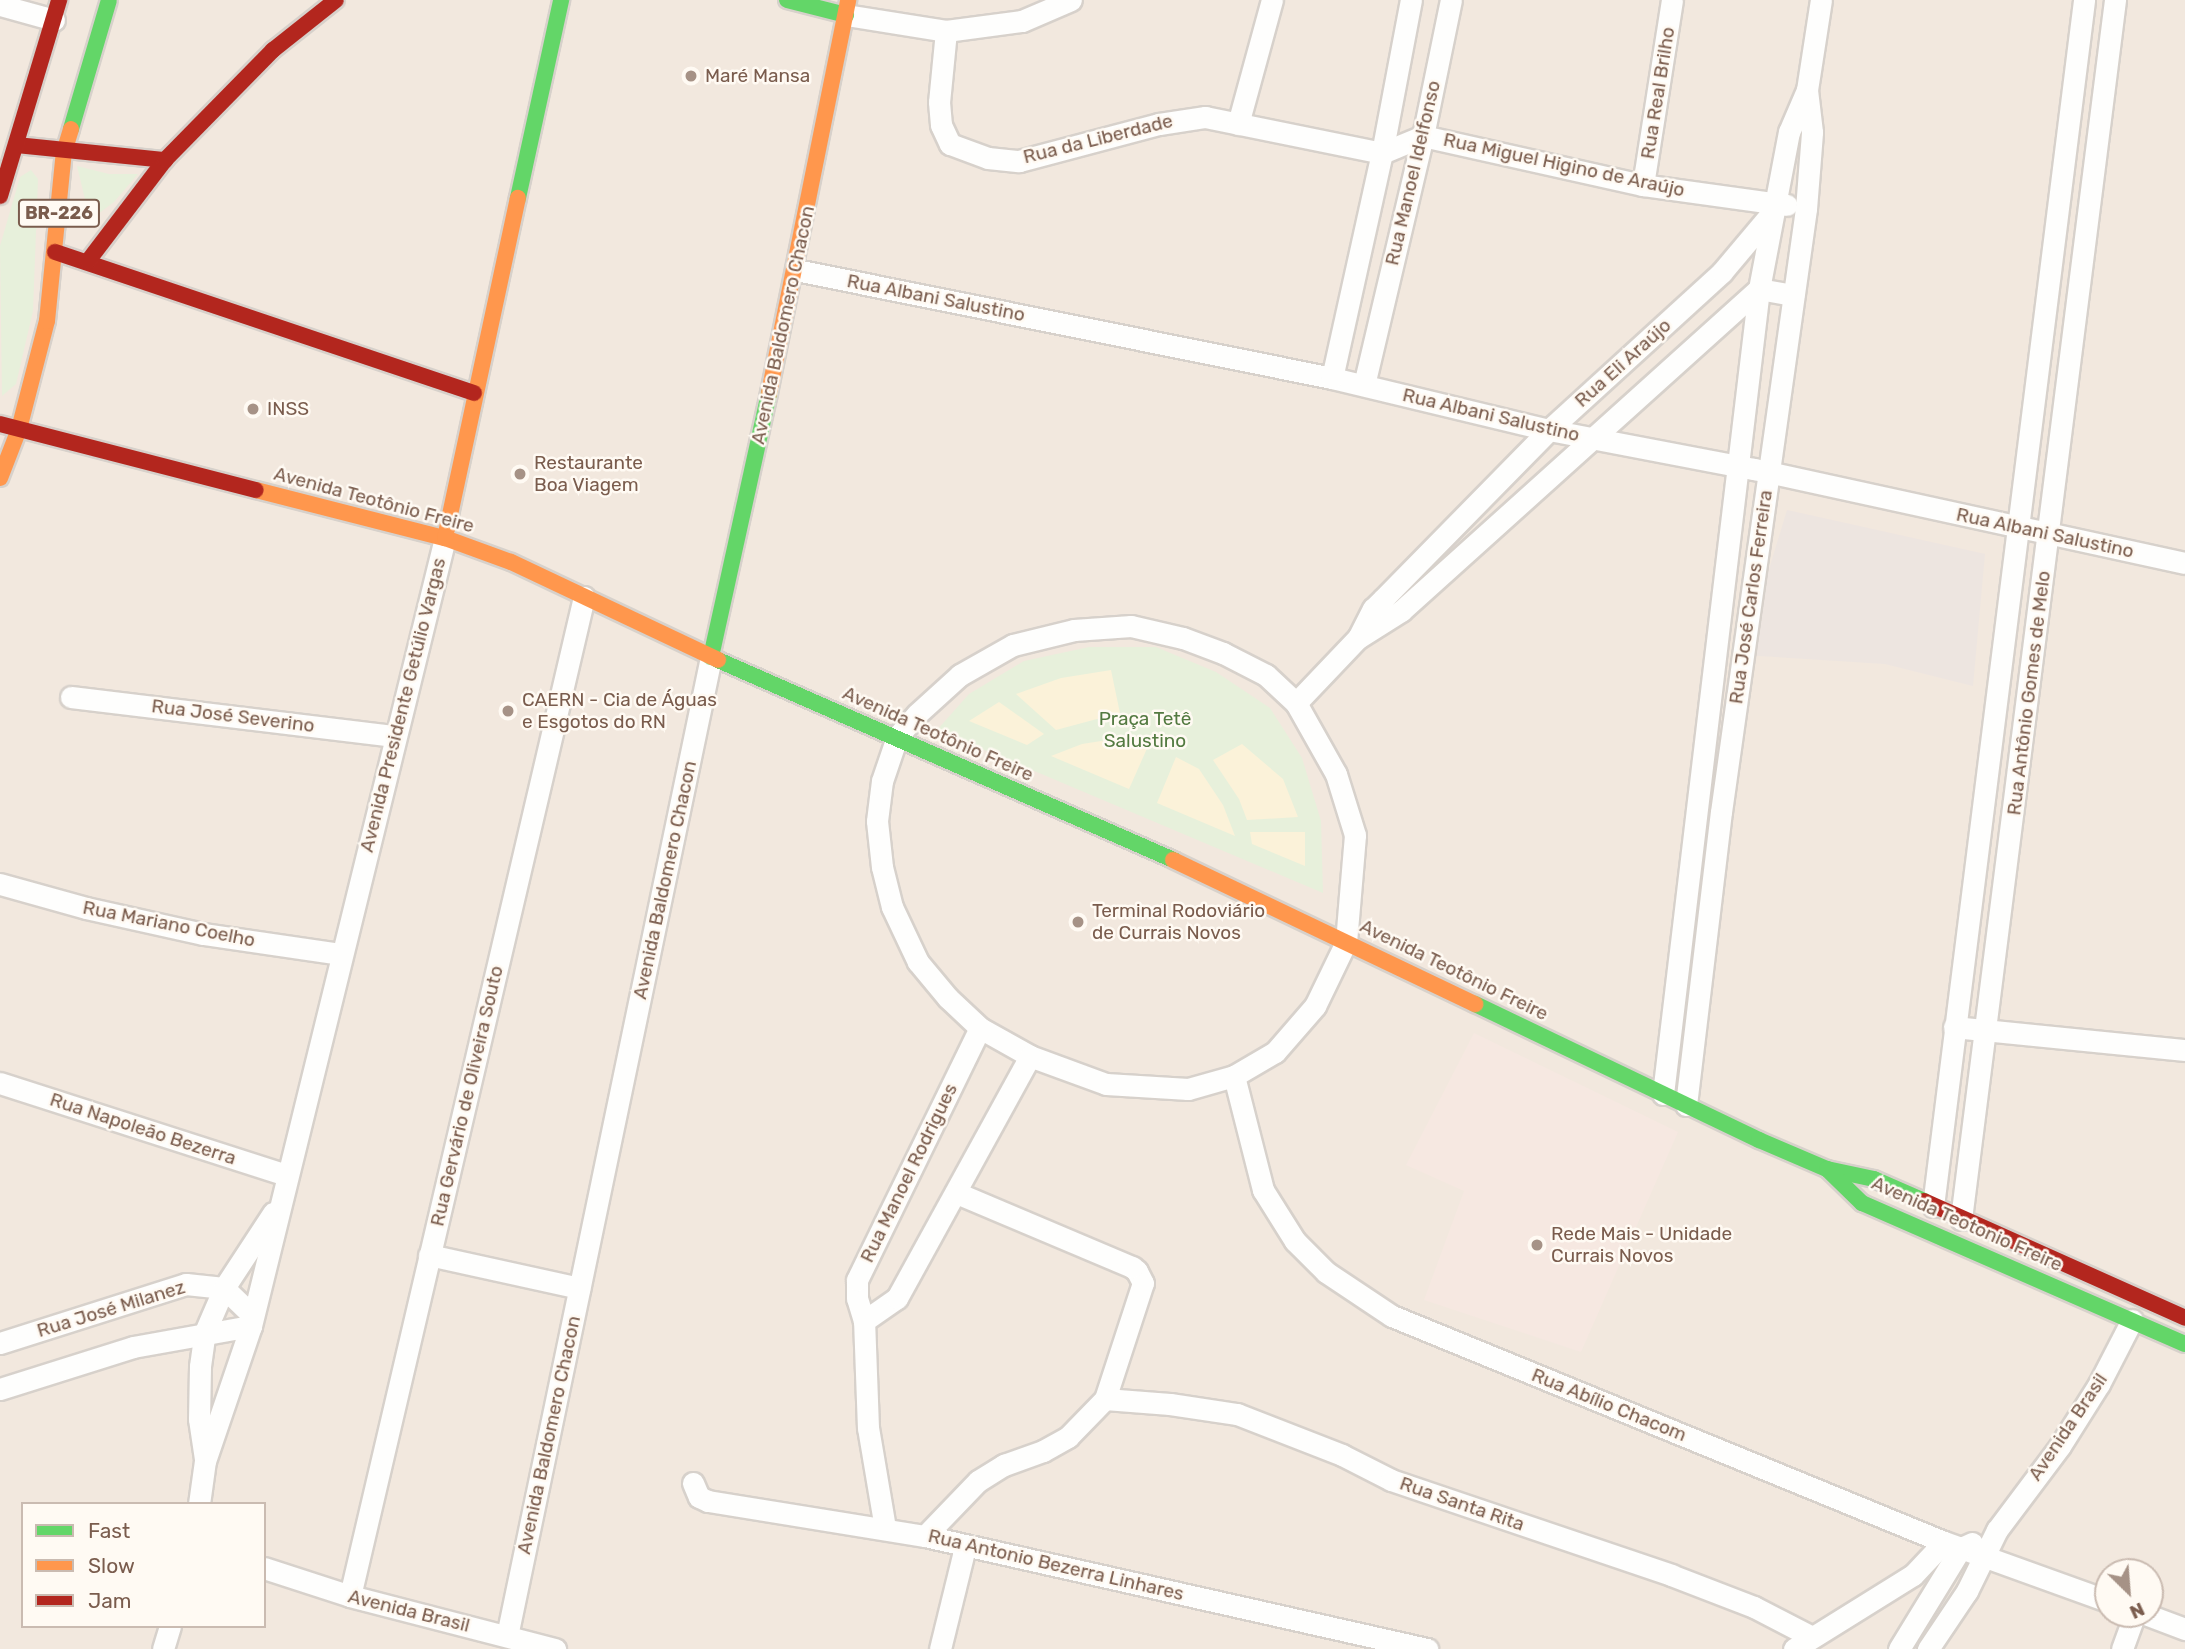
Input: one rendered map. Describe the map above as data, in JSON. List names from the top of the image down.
{
  "streets": {
    "main road": [
      "BR-226",
      "Avenida Baldomero Chacon",
      "Avenida Teotônio Freire",
      "Avenida Presidente Getúlio Vargas",
      "Avenida Teotonio Freire"
    ],
    "street": [
      "Rua Real Brilho",
      "Rua da Liberdade",
      "Rua Miguel Higino de Araújo",
      "Rua Manoel Idelfonso",
      "Rua Albani Salustino",
      "Rua Eli Araújo",
      "Rua José Carlos Ferreira",
      "Rua Antônio Gomes de Melo",
      "Rua José Severino",
      "Rua Mariano Coelho",
      "Rua Gervário de Oliveira Souto",
      "Rua Napoleão Bezerra",
      "Rua Manoel Rodrigues",
      "Rua José Milanez",
      "Rua Abílio Chacom",
      "Avenida Brasil",
      "Rua Santa Rita",
      "Rua Antonio Bezerra Linhares"
    ]
  },
  "crossings": [
    ["Rua Real Brilho", "Rua Miguel Higino de Araújo"],
    ["Rua da Liberdade", "Rua Manoel Idelfonso"],
    ["Rua Miguel Higino de Araújo", "Rua Manoel Idelfonso"],
    ["Rua Miguel Higino de Araújo", "Rua Eli Araújo"],
    ["Rua Miguel Higino de Araújo", "Rua José Carlos Ferreira"],
    ["Rua Manoel Idelfonso", "Rua Albani Salustino"],
    ["BR-226", "Avenida Teotônio Freire"],
    ["Rua Albani Salustino", "Avenida Baldomero Chacon"],
    ["Rua Albani Salustino", "Rua Eli Araújo"],
    ["Rua Albani Salustino", "Rua José Carlos Ferreira"],
    ["Rua Albani Salustino", "Rua Antônio Gomes de Melo"],
    ["Avenida Baldomero Chacon", "Avenida Teotônio Freire"],
    ["Avenida Baldomero Chacon", "Avenida Brasil"],
    ["Rua Eli Araújo", "Rua José Carlos Ferreira"],
    ["Avenida Teotônio Freire", "Rua José Carlos Ferreira"],
    ["Avenida Teotônio Freire", "Avenida Presidente Getúlio Vargas"],
    ["Avenida Teotônio Freire", "Rua Gervário de Oliveira Souto"],
    ["Avenida Teotônio Freire", "Avenida Teotonio Freire"],
    ["Rua Antônio Gomes de Melo", "Avenida Teotonio Freire"],
    ["Avenida Presidente Getúlio Vargas", "Rua José Severino"],
    ["Avenida Presidente Getúlio Vargas", "Rua Mariano Coelho"],
    ["Avenida Presidente Getúlio Vargas", "Rua Napoleão Bezerra"],
    ["Avenida Presidente Getúlio Vargas", "Rua José Milanez"],
    ["Rua Gervário de Oliveira Souto", "Avenida Brasil"],
    ["Rua Manoel Rodrigues", "Rua Antonio Bezerra Linhares"],
    ["Avenida Teotonio Freire", "Avenida Brasil"],
    ["Rua Abílio Chacom", "Avenida Brasil"],
    ["Avenida Brasil", "Rua Santa Rita"]
  ],
  "parks": ["Praça Tetê Salustino"],
  "places": [
    "Maré Mansa",
    "INSS",
    "Restaurante Boa Viagem",
    "CAERN - Cia de Águas e Esgotos do RN",
    "Terminal Rodoviário de Currais Novos",
    "Rede Mais - Unidade Currais Novos"
  ],
  "legend": ["Fast", "Slow", "Jam"],
  "north": "bottom right"
}
